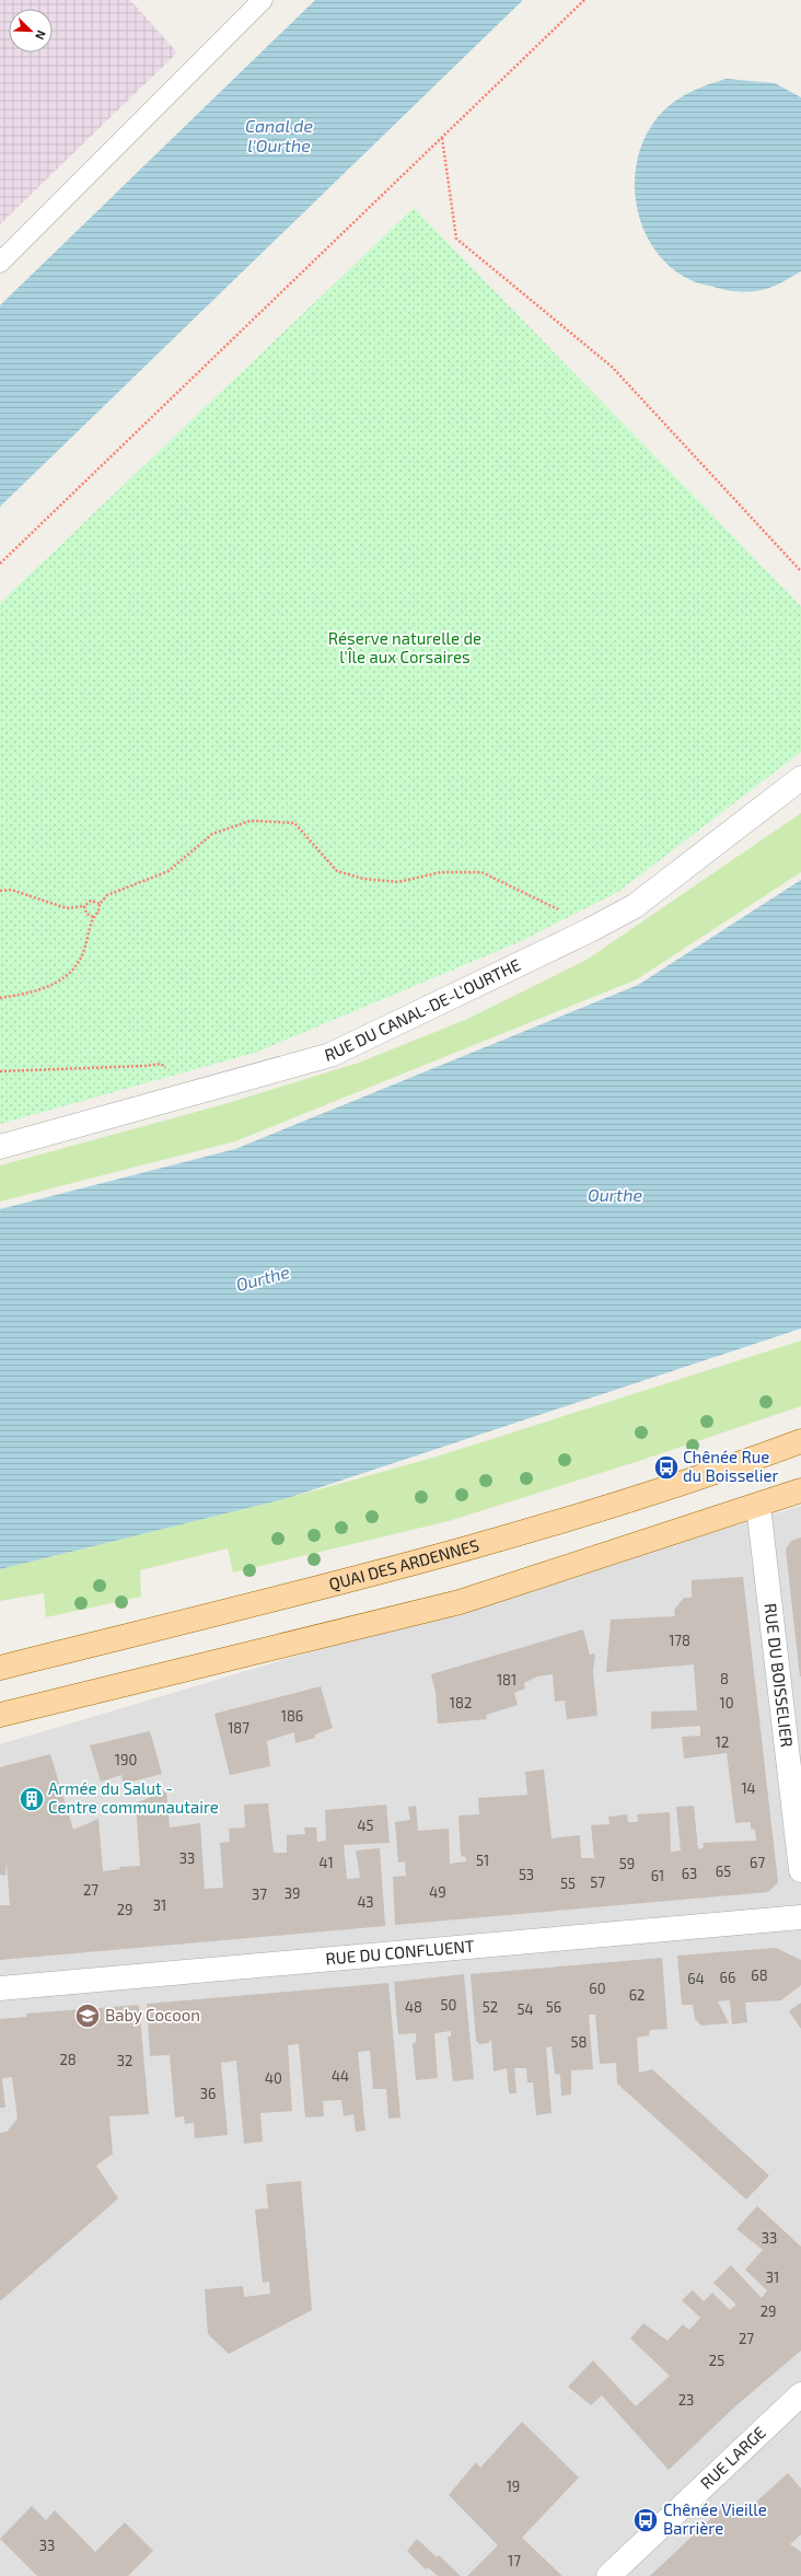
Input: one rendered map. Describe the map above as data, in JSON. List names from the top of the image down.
{
  "streets": {
    "main road": ["QUAI DES ARDENNES"],
    "street": [
      "RUE DU CANAL-DE-L'OURTHE",
      "RUE DU BOISSELIER",
      "RUE DU CONFLUENT",
      "RUE LARGE"
    ]
  },
  "water": ["Canal de l'Ourthe", "Ourthe"],
  "parks": ["Réserve naturelle de l'Île aux Corsaires"],
  "places": {
    "bus stop": ["Chênée Rue du Boisselier", "Chênée Vieille Barrière"],
    "building": ["Armée du Salut - Centre communautaire"],
    "school or university": ["Baby Cocoon"]
  },
  "house_numbers": [
    "178",
    "8",
    "181",
    "182",
    "10",
    "186",
    "187",
    "12",
    "190",
    "14",
    "45",
    "33",
    "51",
    "41",
    "67",
    "59",
    "65",
    "63",
    "53",
    "61",
    "57",
    "55",
    "27",
    "49",
    "39",
    "37",
    "43",
    "31",
    "29",
    "68",
    "66",
    "64",
    "60",
    "62",
    "50",
    "48",
    "52",
    "56",
    "54",
    "58",
    "28",
    "32",
    "44",
    "40",
    "36",
    "33",
    "31",
    "29",
    "27",
    "25",
    "23",
    "19",
    "33",
    "17"
  ],
  "north": "bottom right"
}
